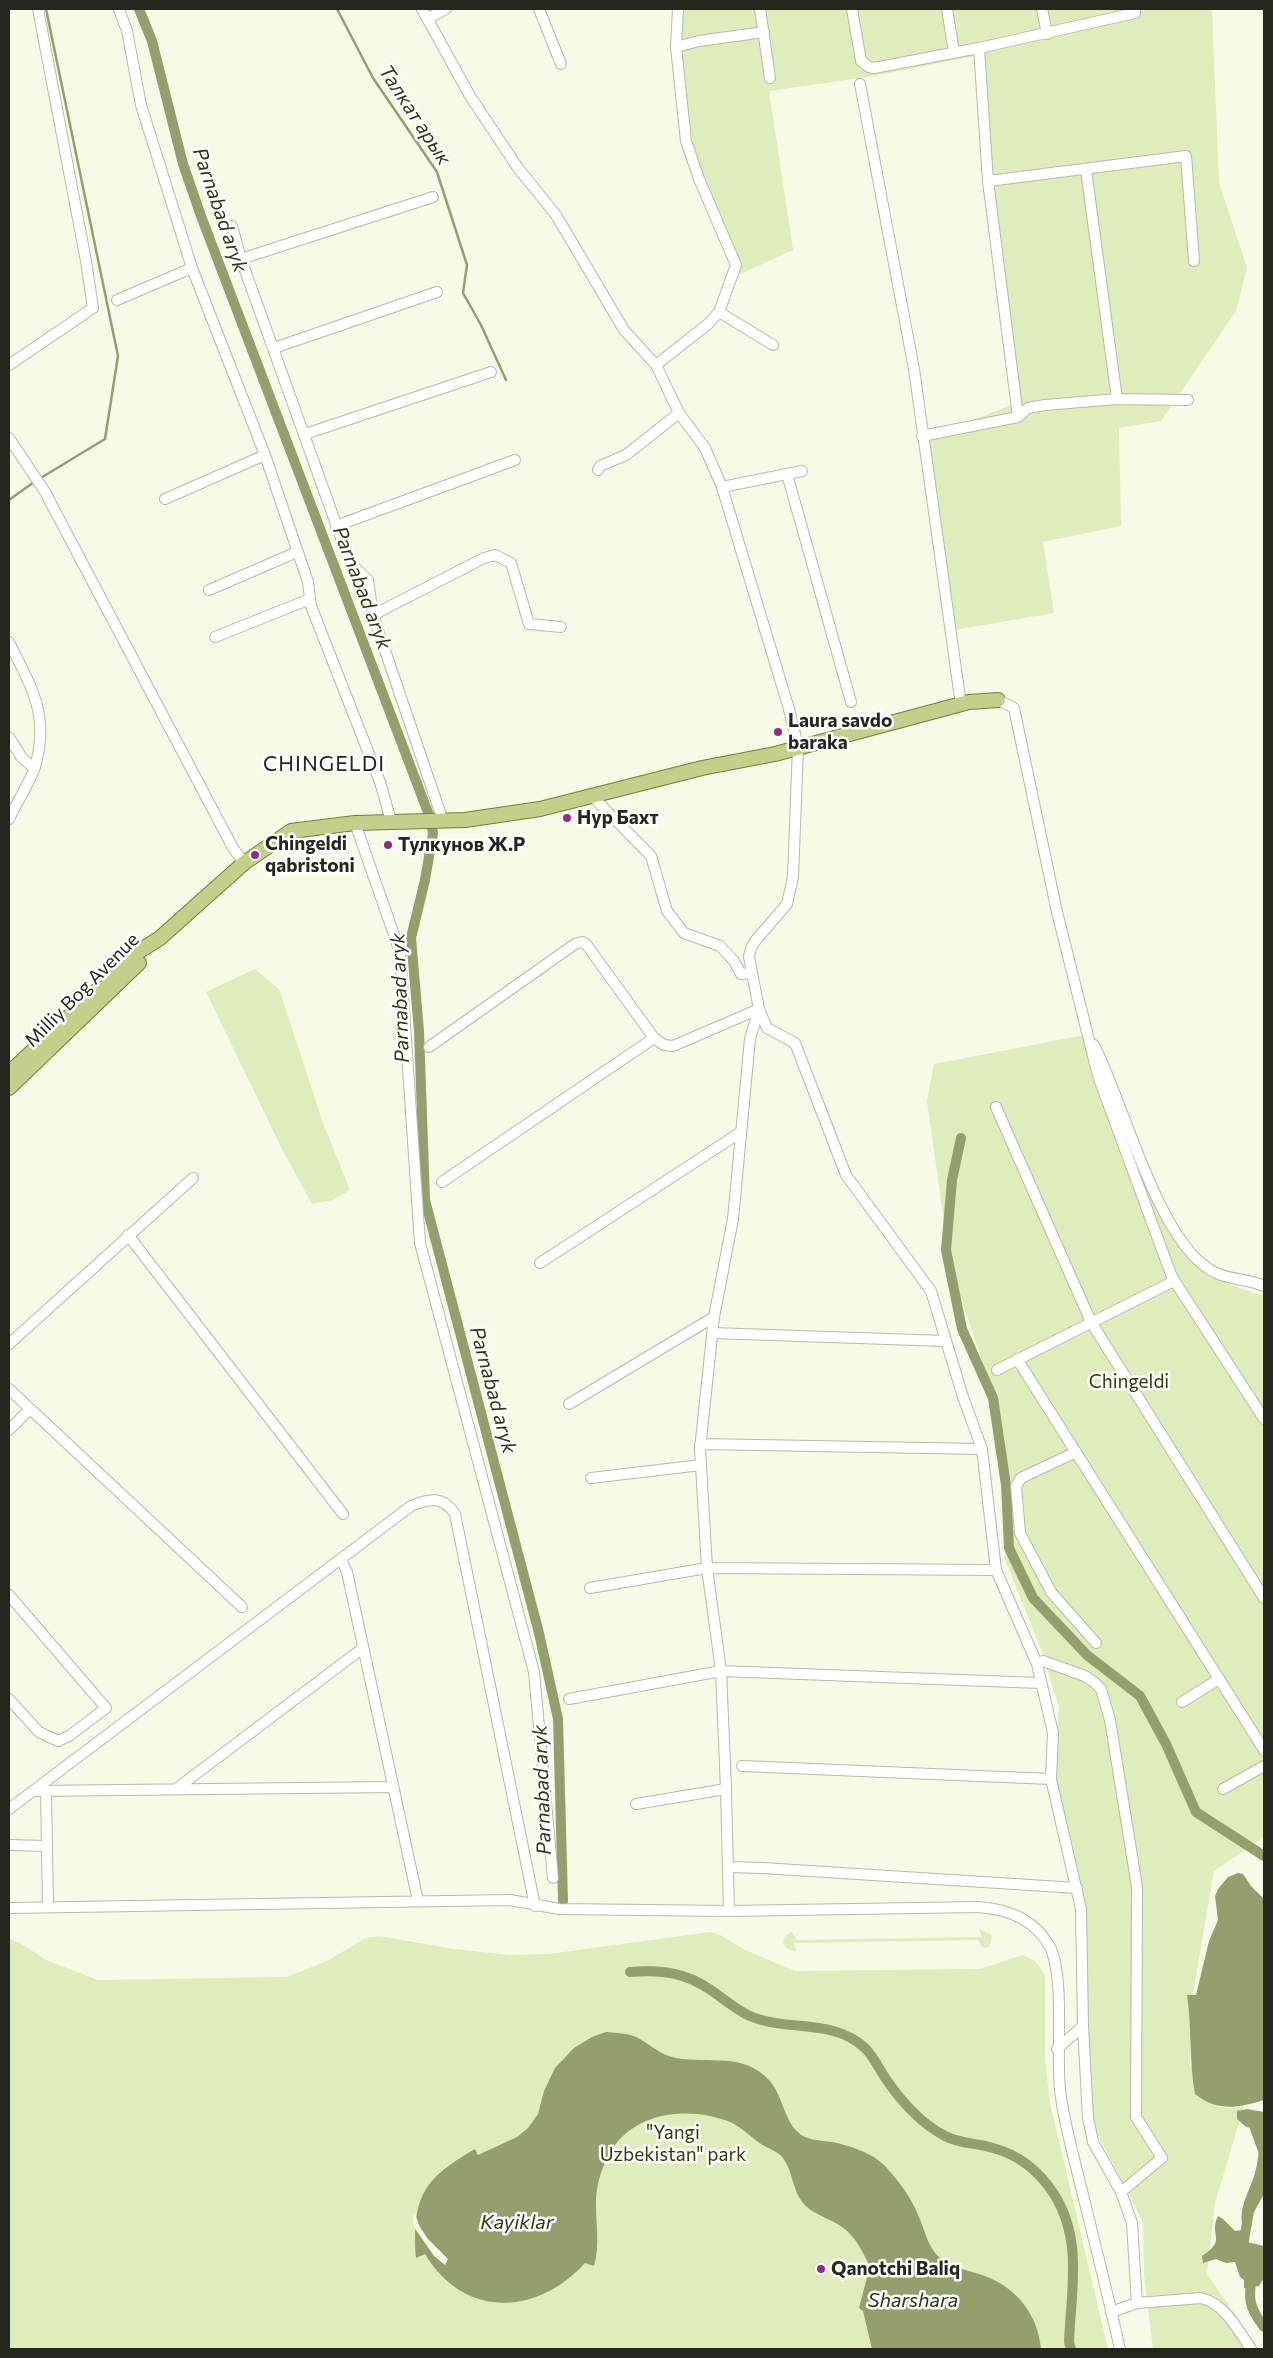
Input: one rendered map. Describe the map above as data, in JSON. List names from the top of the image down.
{
  "streets": {
    "main road": ["Milliy Bog Avenue"]
  },
  "districts": ["CHINGELDI"],
  "water": [
    "Талкат арык",
    "Parnabad aryk",
    "Kayiklar",
    "Sharshara"
  ],
  "parks": ["Chingeldi", "\"Yangi Uzbekistan\" park"],
  "places": [
    "Laura savdo baraka",
    "Нур Бахт",
    "Тулкунов Ж.Р",
    "Chingeldi qabristoni",
    "Qanotchi Baliq"
  ]
}
